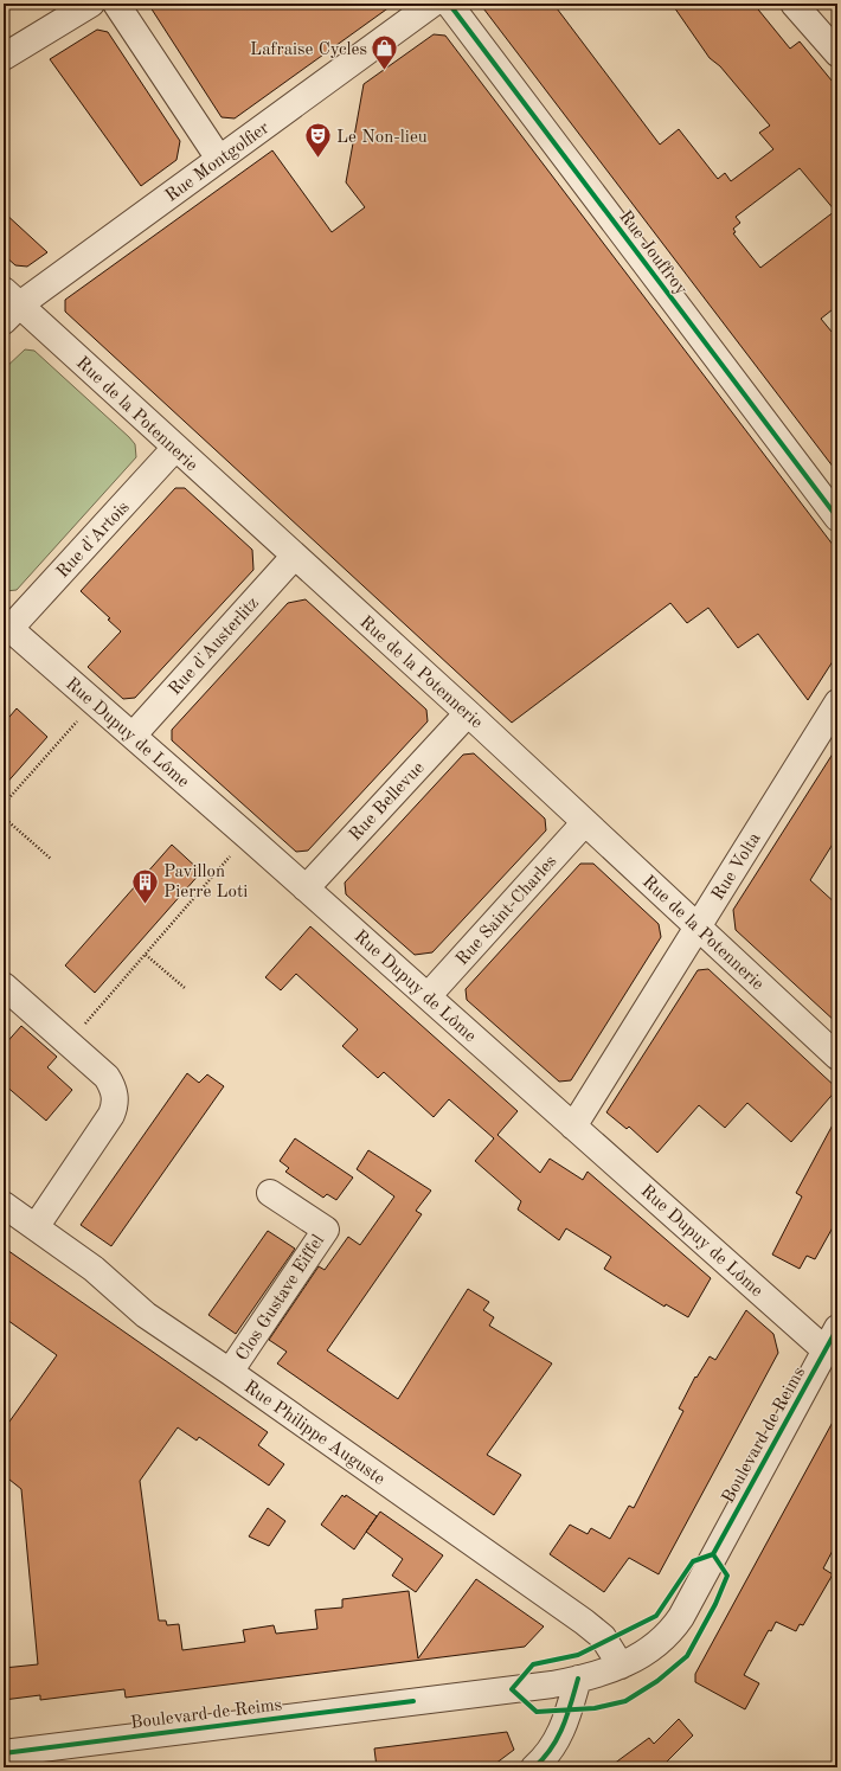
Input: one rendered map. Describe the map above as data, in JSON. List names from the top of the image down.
{
  "streets": {
    "street": [
      "Rue Montgolfier",
      "Rue Jouffroy",
      "Rue de la Potennerie",
      "Rue d'Artois",
      "Rue d'Austerlitz",
      "Rue Dupuy de Lôme",
      "Rue Bellevue",
      "Rue Volta",
      "Rue Saint-Charles",
      "Clos Gustave Eiffel",
      "Rue Philippe Auguste",
      "Boulevard de Reims"
    ]
  },
  "crossings": [
    ["Rue Montgolfier", "Rue de la Potennerie"],
    ["Rue de la Potennerie", "Rue d'Artois"],
    ["Rue de la Potennerie", "Rue d'Austerlitz"],
    ["Rue de la Potennerie", "Rue Bellevue"],
    ["Rue de la Potennerie", "Rue Volta"],
    ["Rue de la Potennerie", "Rue Saint-Charles"],
    ["Rue d'Artois", "Rue Dupuy de Lôme"],
    ["Rue d'Austerlitz", "Rue Dupuy de Lôme"],
    ["Rue Dupuy de Lôme", "Rue Bellevue"],
    ["Rue Dupuy de Lôme", "Rue Volta"],
    ["Rue Dupuy de Lôme", "Rue Saint-Charles"],
    ["Rue Dupuy de Lôme", "Boulevard de Reims"],
    ["Clos Gustave Eiffel", "Rue Philippe Auguste"],
    ["Rue Philippe Auguste", "Boulevard de Reims"]
  ],
  "places": {
    "shop": ["Lafraise Cycles"],
    "theatre": ["Le Non-lieu"],
    "building": ["Pavillon Pierre Loti"]
  }
}
